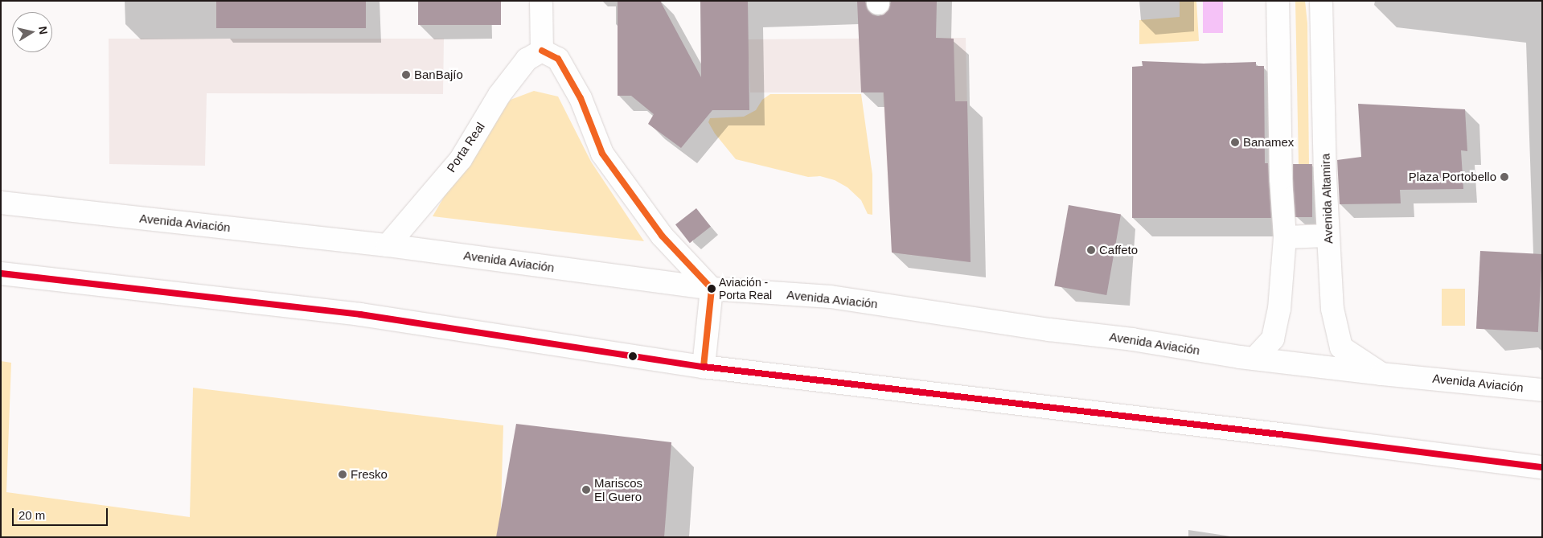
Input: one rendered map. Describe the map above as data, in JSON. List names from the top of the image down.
{
  "streets": {
    "main road": ["Porta Real", "Avenida Altamira", "Avenida Aviación"]
  },
  "crossings": [
    ["Porta Real", "Avenida Aviación"],
    ["Avenida Altamira", "Avenida Aviación"]
  ],
  "places": [
    "BanBajío",
    "Banamex",
    "Plaza Portobello",
    "Caffeto",
    "Aviación - Porta Real",
    "Fresko",
    "Mariscos El Guero"
  ],
  "scale_bar": "20 m",
  "north": "right"
}
